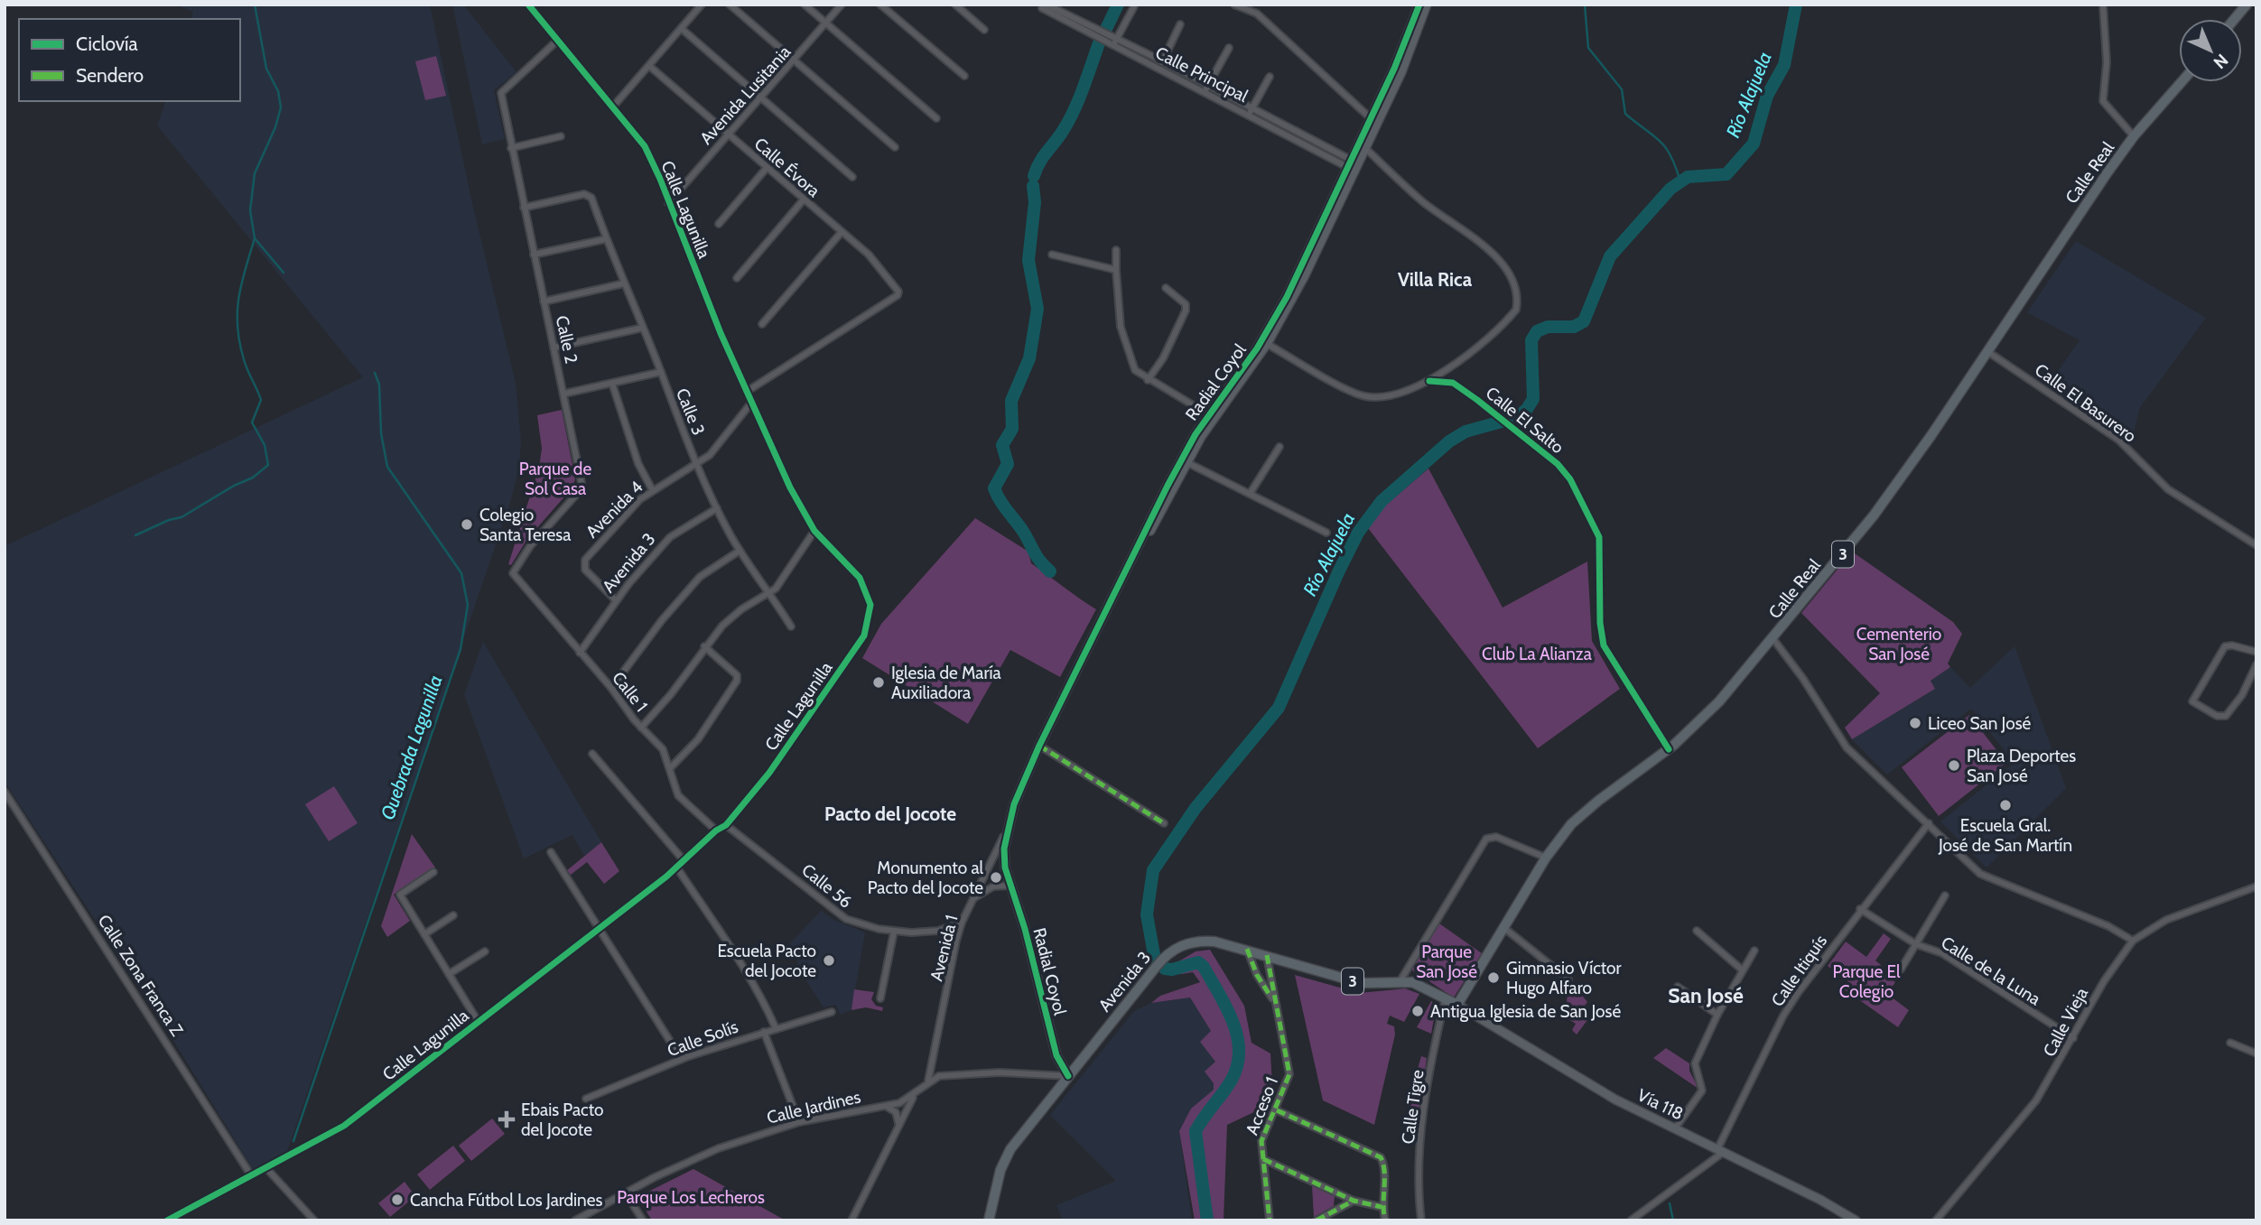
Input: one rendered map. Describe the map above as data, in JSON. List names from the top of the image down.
{
  "streets": {
    "main road": ["Calle Real", "3", "Avenida 3"],
    "street": [
      "Calle Principal",
      "Avenida Lusitania",
      "Calle Évora",
      "Calle Lagunilla",
      "Calle 2",
      "Radial Coyol",
      "Calle El Basurero",
      "Calle 3",
      "Calle El Salto",
      "Avenida 4",
      "Calle 1",
      "Calle 56",
      "Avenida 1",
      "Calle Itiquís",
      "Calle de la Luna",
      "Calle Zona Franca Z",
      "Calle Vieja",
      "Calle Solís",
      "Vía 118",
      "Acceso 1",
      "Calle Jardines",
      "Calle Tigre"
    ]
  },
  "crossings": [
    ["Calle Principal", "Radial Coyol"],
    ["Avenida Lusitania", "Calle Évora"],
    ["Avenida Lusitania", "Calle Lagunilla"],
    ["Calle Évora", "Calle Lagunilla"],
    ["Calle Real", "Calle El Basurero"],
    ["Calle Real", "Calle El Salto"],
    ["Calle Real", "Avenida 3"],
    ["Calle Real", "Vía 118"],
    ["Calle Lagunilla", "Avenida 4"],
    ["Calle Lagunilla", "Calle 1"],
    ["Calle Lagunilla", "Calle 56"],
    ["Calle Lagunilla", "Calle Zona Franca Z"],
    ["Calle 2", "Calle 3"],
    ["Calle 2", "Avenida 4"],
    ["Radial Coyol", "Avenida 3"],
    ["Radial Coyol", "Avenida 1"],
    ["Calle 3", "Avenida 4"],
    ["Calle 3", "Avenida 3"],
    ["Avenida 4", "Avenida 3"],
    ["Avenida 4", "Calle 1"],
    ["Avenida 3", "Calle 1"],
    ["Avenida 3", "Vía 118"],
    ["Avenida 3", "Acceso 1"],
    ["Avenida 3", "Calle Tigre"],
    ["Calle 56", "Avenida 1"],
    ["Avenida 1", "Calle Jardines"],
    ["Calle Itiquís", "Calle de la Luna"],
    ["Calle Itiquís", "Vía 118"],
    ["Calle de la Luna", "Calle Vieja"]
  ],
  "districts": ["Villa Rica", "Pacto del Jocote", "San José"],
  "water": ["Río Alajuela", "Quebrada Lagunilla"],
  "parks": [
    "Parque de Sol Casa",
    "Cementerio San José",
    "Club La Alianza",
    "Parque San José",
    "Parque El Colegio",
    "Parque Los Lecheros"
  ],
  "places": {
    "other": [
      "Colegio Santa Teresa",
      "Iglesia de María Auxiliadora",
      "Liceo San José",
      "Plaza Deportes San José",
      "Escuela Gral. José de San Martín",
      "Monumento al Pacto del Jocote",
      "Escuela Pacto del Jocote",
      "Gimnasio Víctor Hugo Alfaro",
      "Antigua Iglesia de San José",
      "Cancha Fútbol Los Jardines"
    ],
    "health": ["Ebais Pacto del Jocote"]
  },
  "legend": ["Ciclovía", "Sendero"],
  "north": "bottom right"
}
